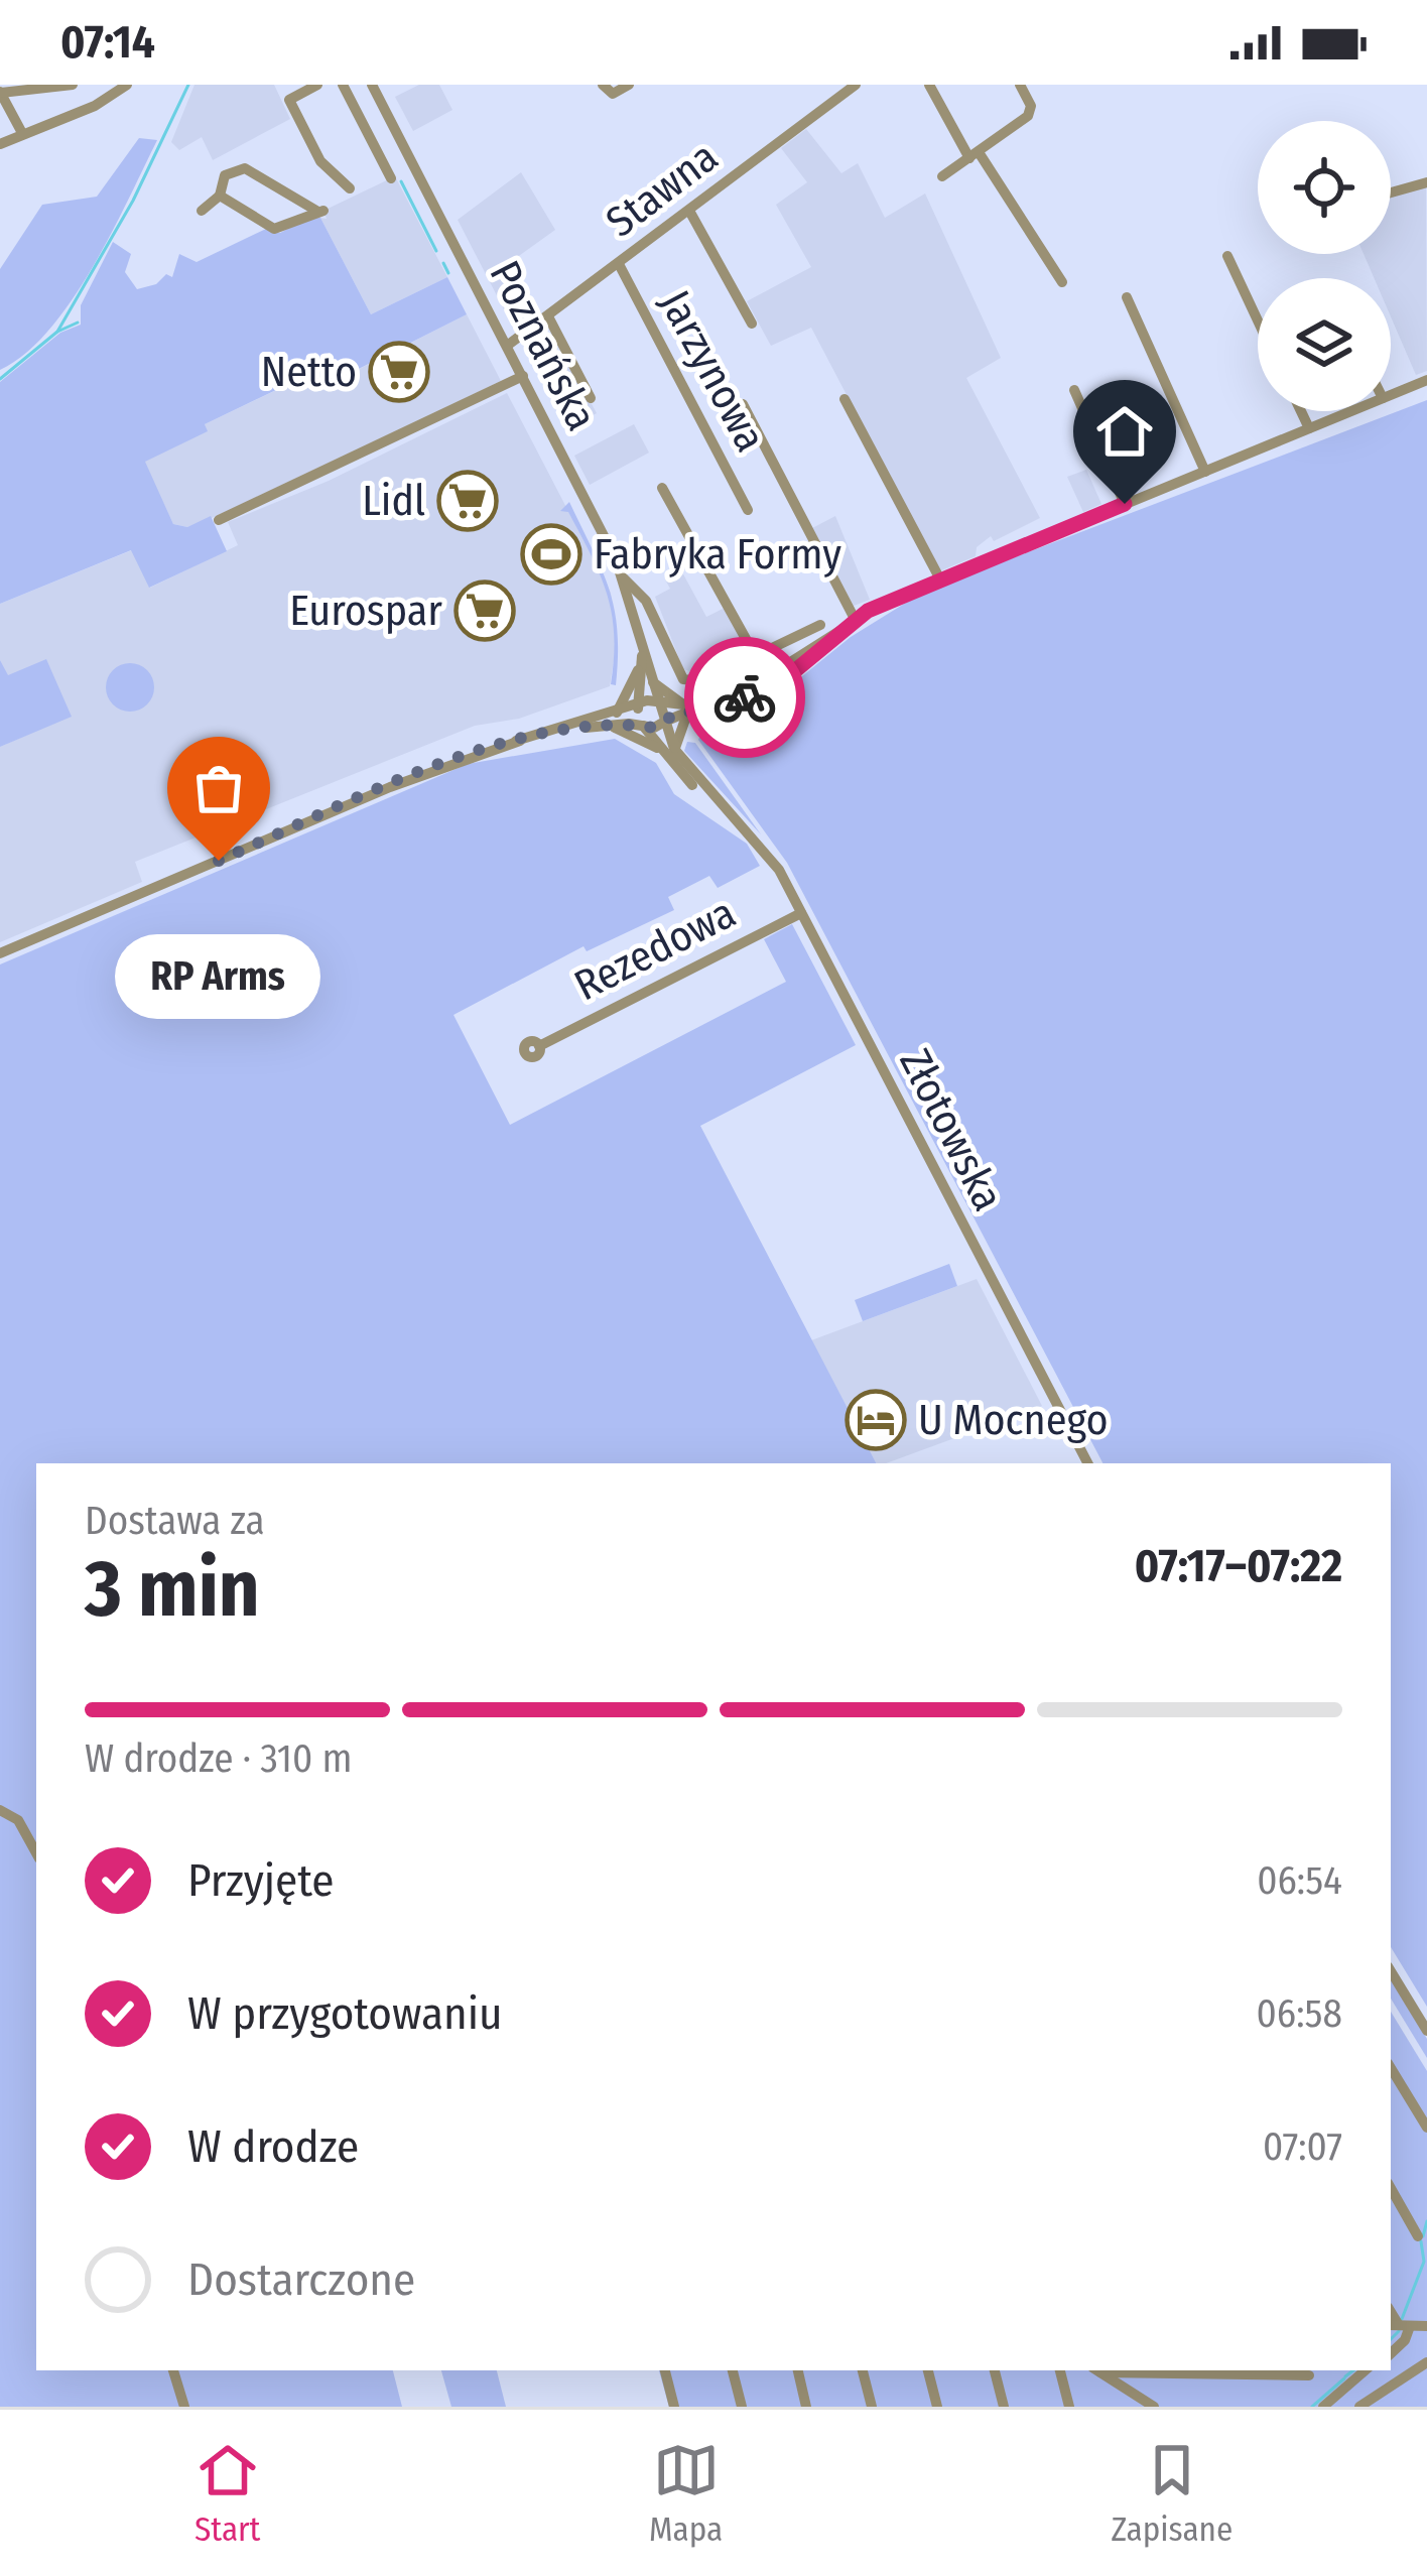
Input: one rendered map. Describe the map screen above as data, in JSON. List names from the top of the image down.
{
  "streets": {
    "street": [
      "Stawna",
      "Poznańska",
      "Jarzynowa",
      "Rezedowa",
      "Złotowska"
    ]
  },
  "crossings": [
    ["Stawna", "Poznańska"],
    ["Stawna", "Jarzynowa"],
    ["Poznańska", "Złotowska"],
    ["Rezedowa", "Złotowska"]
  ],
  "places": {
    "supermarket": ["Netto", "Lidl", "Eurospar"],
    "sports": ["Fabryka Formy"],
    "other": ["RP Arms"],
    "hotel": ["U Mocnego"]
  },
  "page": {
    "status": "07:14",
    "bubble": "RP Arms",
    "heading": ["3 min", "Dostawa za", "07:17–07:22"],
    "bar": "W drodze · 310 m",
    "list": [
      ["Przyjęte", "06:54"],
      ["W przygotowaniu", "06:58"],
      ["W drodze", "07:07"],
      "Dostarczone"
    ],
    "tabs": ["Start", "Mapa", "Zapisane"]
  }
}
